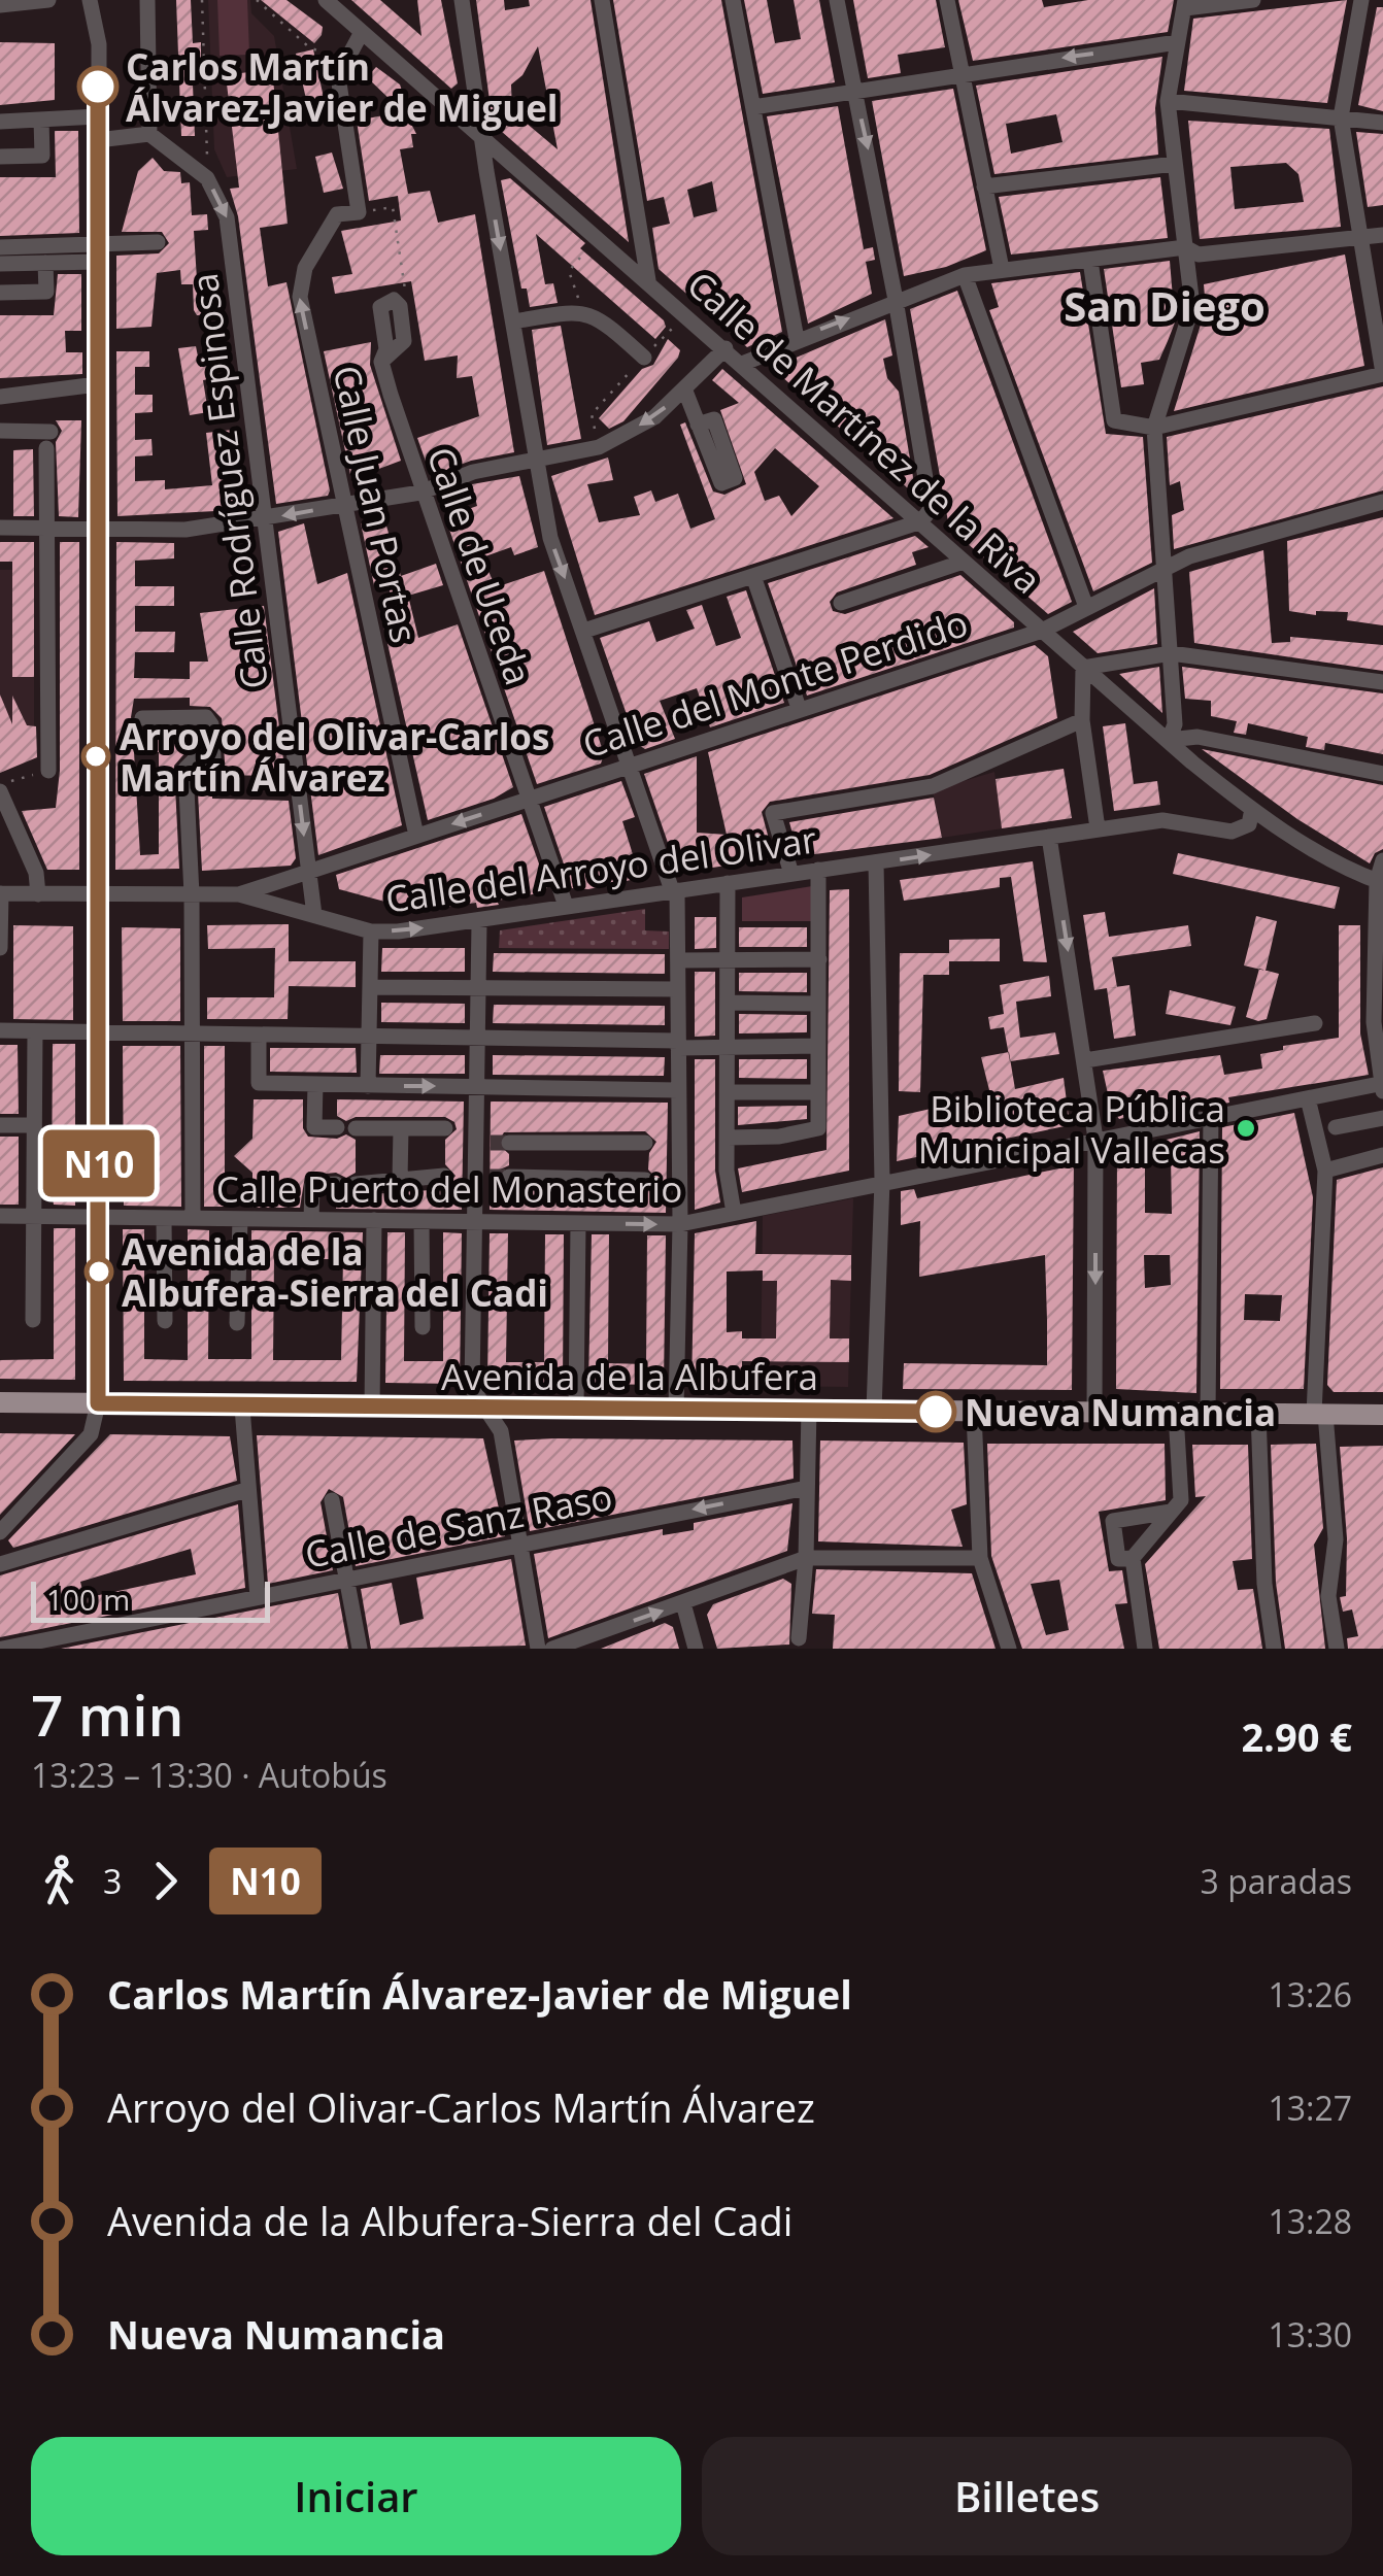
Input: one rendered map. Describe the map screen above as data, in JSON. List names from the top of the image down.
{
  "streets": {
    "main road": ["Avenida de la Albufera"],
    "street": [
      "Calle de Martínez de la Riva",
      "Calle Rodríguez Espinosa",
      "Calle Juan Portas",
      "Calle de Uceda",
      "Calle del Monte Perdido",
      "Calle del Arroyo del Olivar",
      "Calle Puerto del Monasterio",
      "Calle de Sanz Raso"
    ]
  },
  "crossings": [
    ["Calle de Martínez de la Riva", "Calle del Monte Perdido"],
    ["Calle de Martínez de la Riva", "Calle del Arroyo del Olivar"],
    ["Calle Rodríguez Espinosa", "Calle del Monte Perdido"],
    ["Calle Rodríguez Espinosa", "Calle del Arroyo del Olivar"],
    ["Calle Juan Portas", "Calle del Monte Perdido"],
    ["Calle de Uceda", "Calle del Monte Perdido"],
    ["Calle de Uceda", "Calle del Arroyo del Olivar"],
    ["Calle del Monte Perdido", "Calle del Arroyo del Olivar"]
  ],
  "one_way": ["Calle Rodríguez Espinosa"],
  "districts": ["San Diego"],
  "places": [
    "Carlos Martín Álvarez-Javier de Miguel",
    "Arroyo del Olivar-Carlos Martín Álvarez",
    "Biblioteca Pública Municipal Vallecas",
    "Avenida de la Albufera-Sierra del Cadi",
    "Nueva Numancia"
  ],
  "lines": ["bus line N10"],
  "scale_bar": "100 m",
  "page": {
    "on_map": "N10",
    "scale": "100 m",
    "heading": ["7 min", "13:23 – 13:30 · Autobús", "2.90 €"],
    "legs": ["3", "N10", "3 paradas"],
    "list": [
      {
        "name": "Carlos Martín Álvarez-Javier de Miguel",
        "value": "13:26"
      },
      {
        "name": "Arroyo del Olivar-Carlos Martín Álvarez",
        "value": "13:27"
      },
      {
        "name": "Avenida de la Albufera-Sierra del Cadi",
        "value": "13:28"
      },
      {
        "name": "Nueva Numancia",
        "value": "13:30"
      }
    ],
    "buttons": ["Iniciar", "Billetes"]
  }
}
